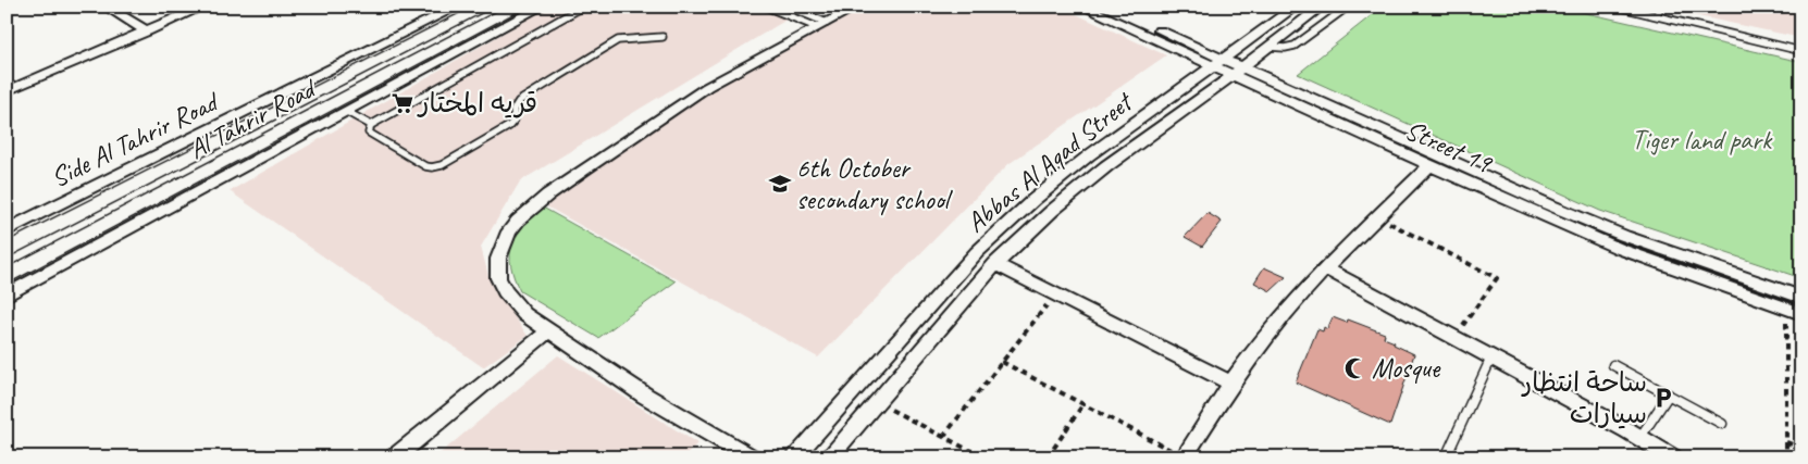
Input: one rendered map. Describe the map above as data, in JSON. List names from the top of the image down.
{
  "streets": {
    "street": [
      "Al Tahrir Road",
      "Side Al Tahrir Road",
      "Street 19",
      "Abbas Al Aqad Street"
    ]
  },
  "crossings": [
    ["Street 19", "Abbas Al Aqad Street"]
  ],
  "parks": ["Tiger land park"],
  "places": {
    "supermarket": ["قريه المختار"],
    "school or university": ["6th October secondary school"],
    "mosque": ["Mosque"],
    "parking": ["ساحة انتظار سيارات"]
  }
}
